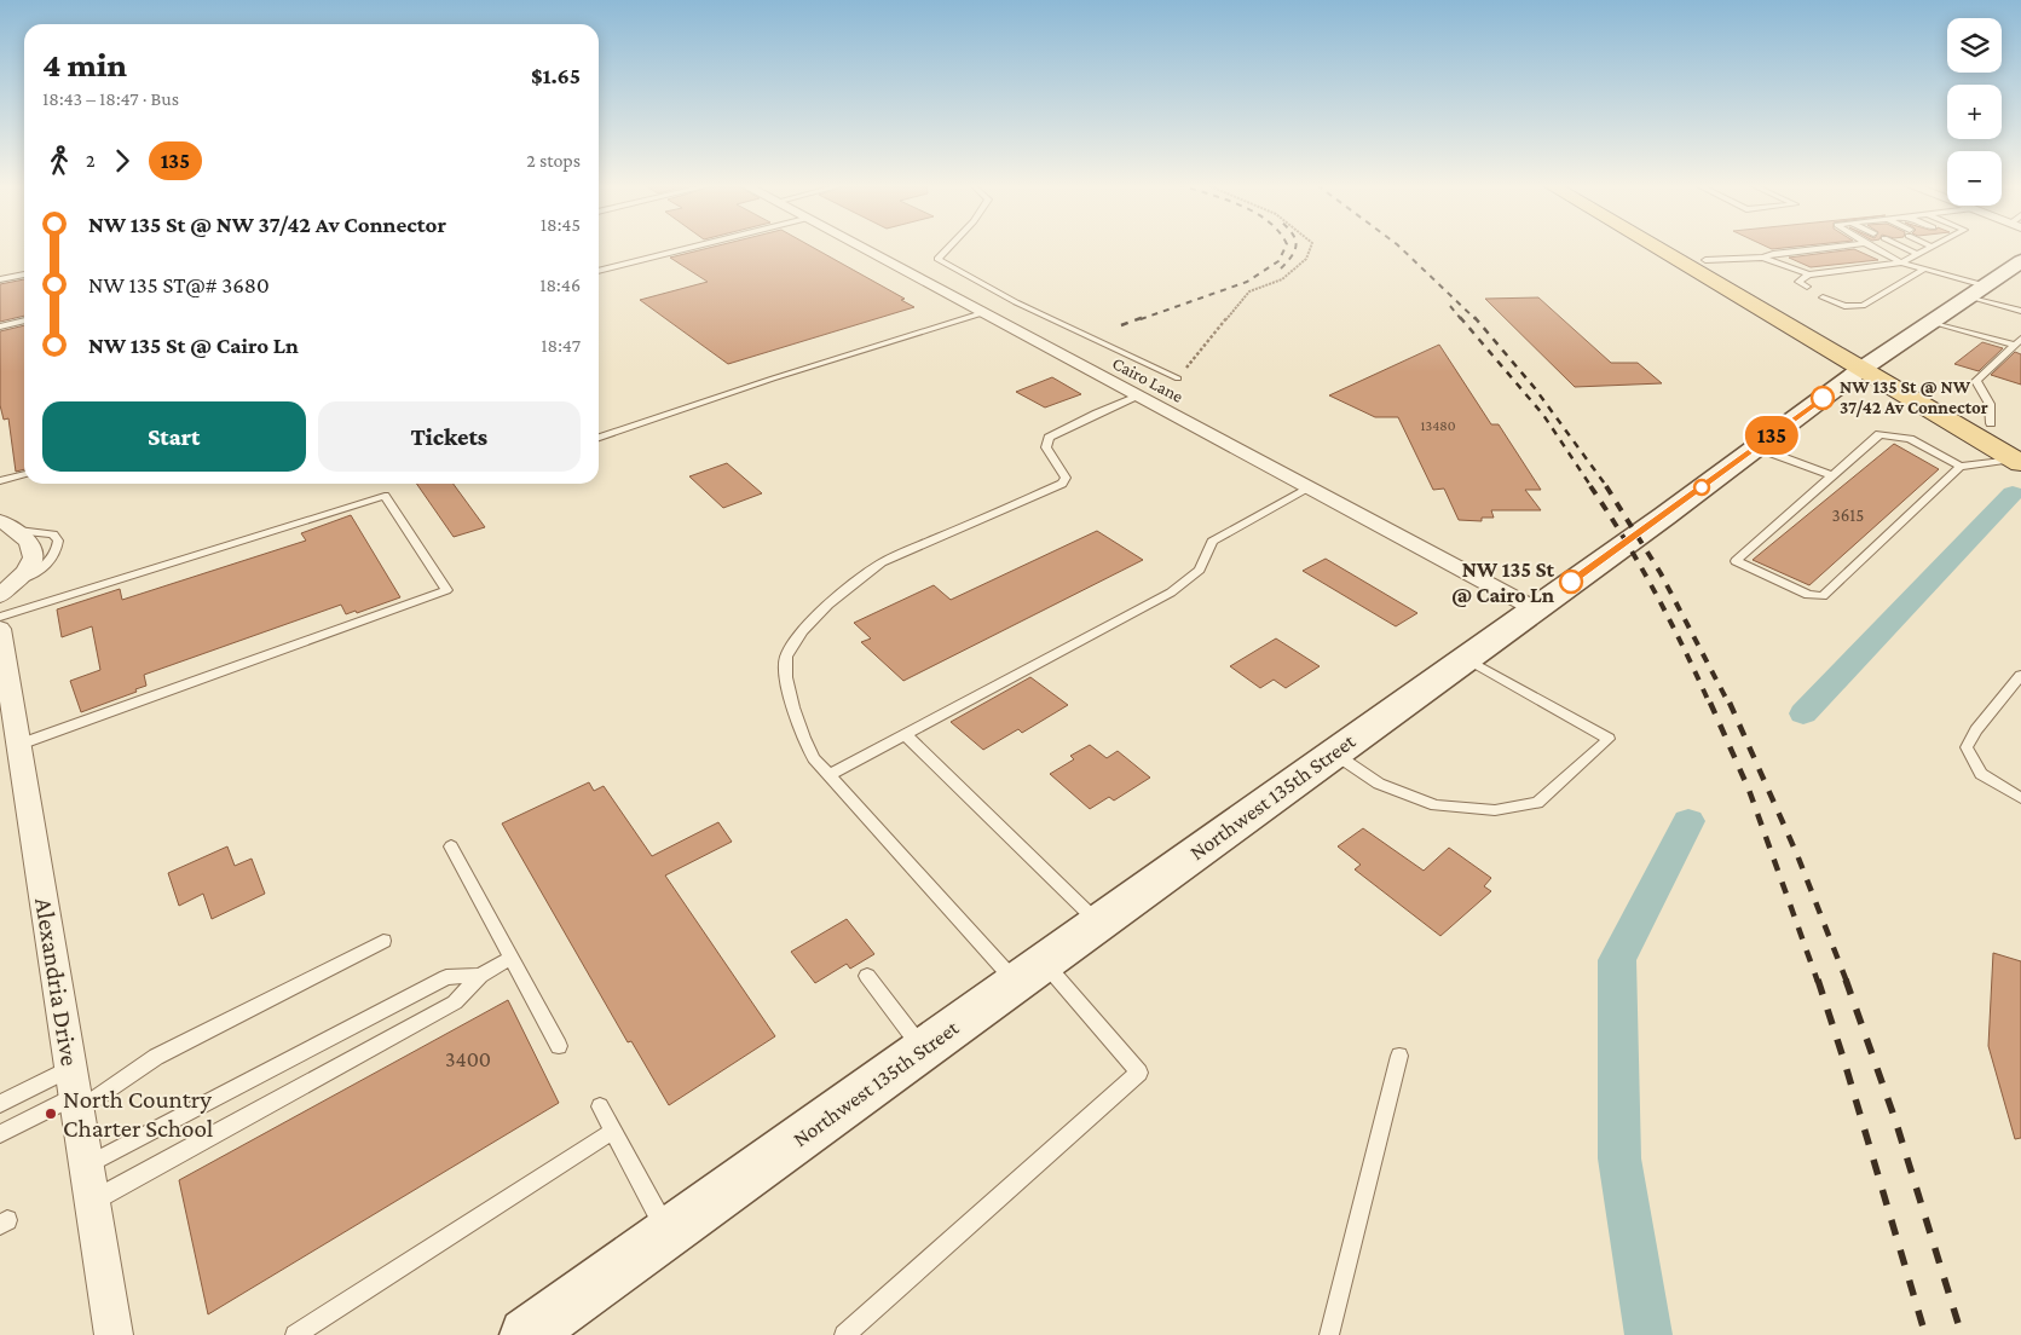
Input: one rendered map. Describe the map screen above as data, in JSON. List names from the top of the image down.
{
  "streets": {
    "main road": ["Northwest 135th Street"],
    "street": ["Cairo Lane", "Alexandria Drive"]
  },
  "crossings": [
    ["Cairo Lane", "Northwest 135th Street"]
  ],
  "places": ["NW 135 St @ NW 37/42 Av Connector", "NW 135 St @ Cairo Ln", "North Country Charter School"],
  "lines": ["bus line 135"],
  "house_numbers": ["13480", "3615", "3400"],
  "page": {
    "on_map": "135",
    "map_buttons": ["+", "−"],
    "heading": ["4 min", "18:43 – 18:47 · Bus", "$1.65"],
    "legs": ["2", "135", "2 stops"],
    "list": [
      {
        "name": "NW 135 St @ NW 37/42 Av Connector",
        "value": "18:45"
      },
      {
        "name": "NW 135 ST@# 3680",
        "value": "18:46"
      },
      {
        "name": "NW 135 St @ Cairo Ln",
        "value": "18:47"
      }
    ],
    "buttons": ["Start", "Tickets"]
  }
}
